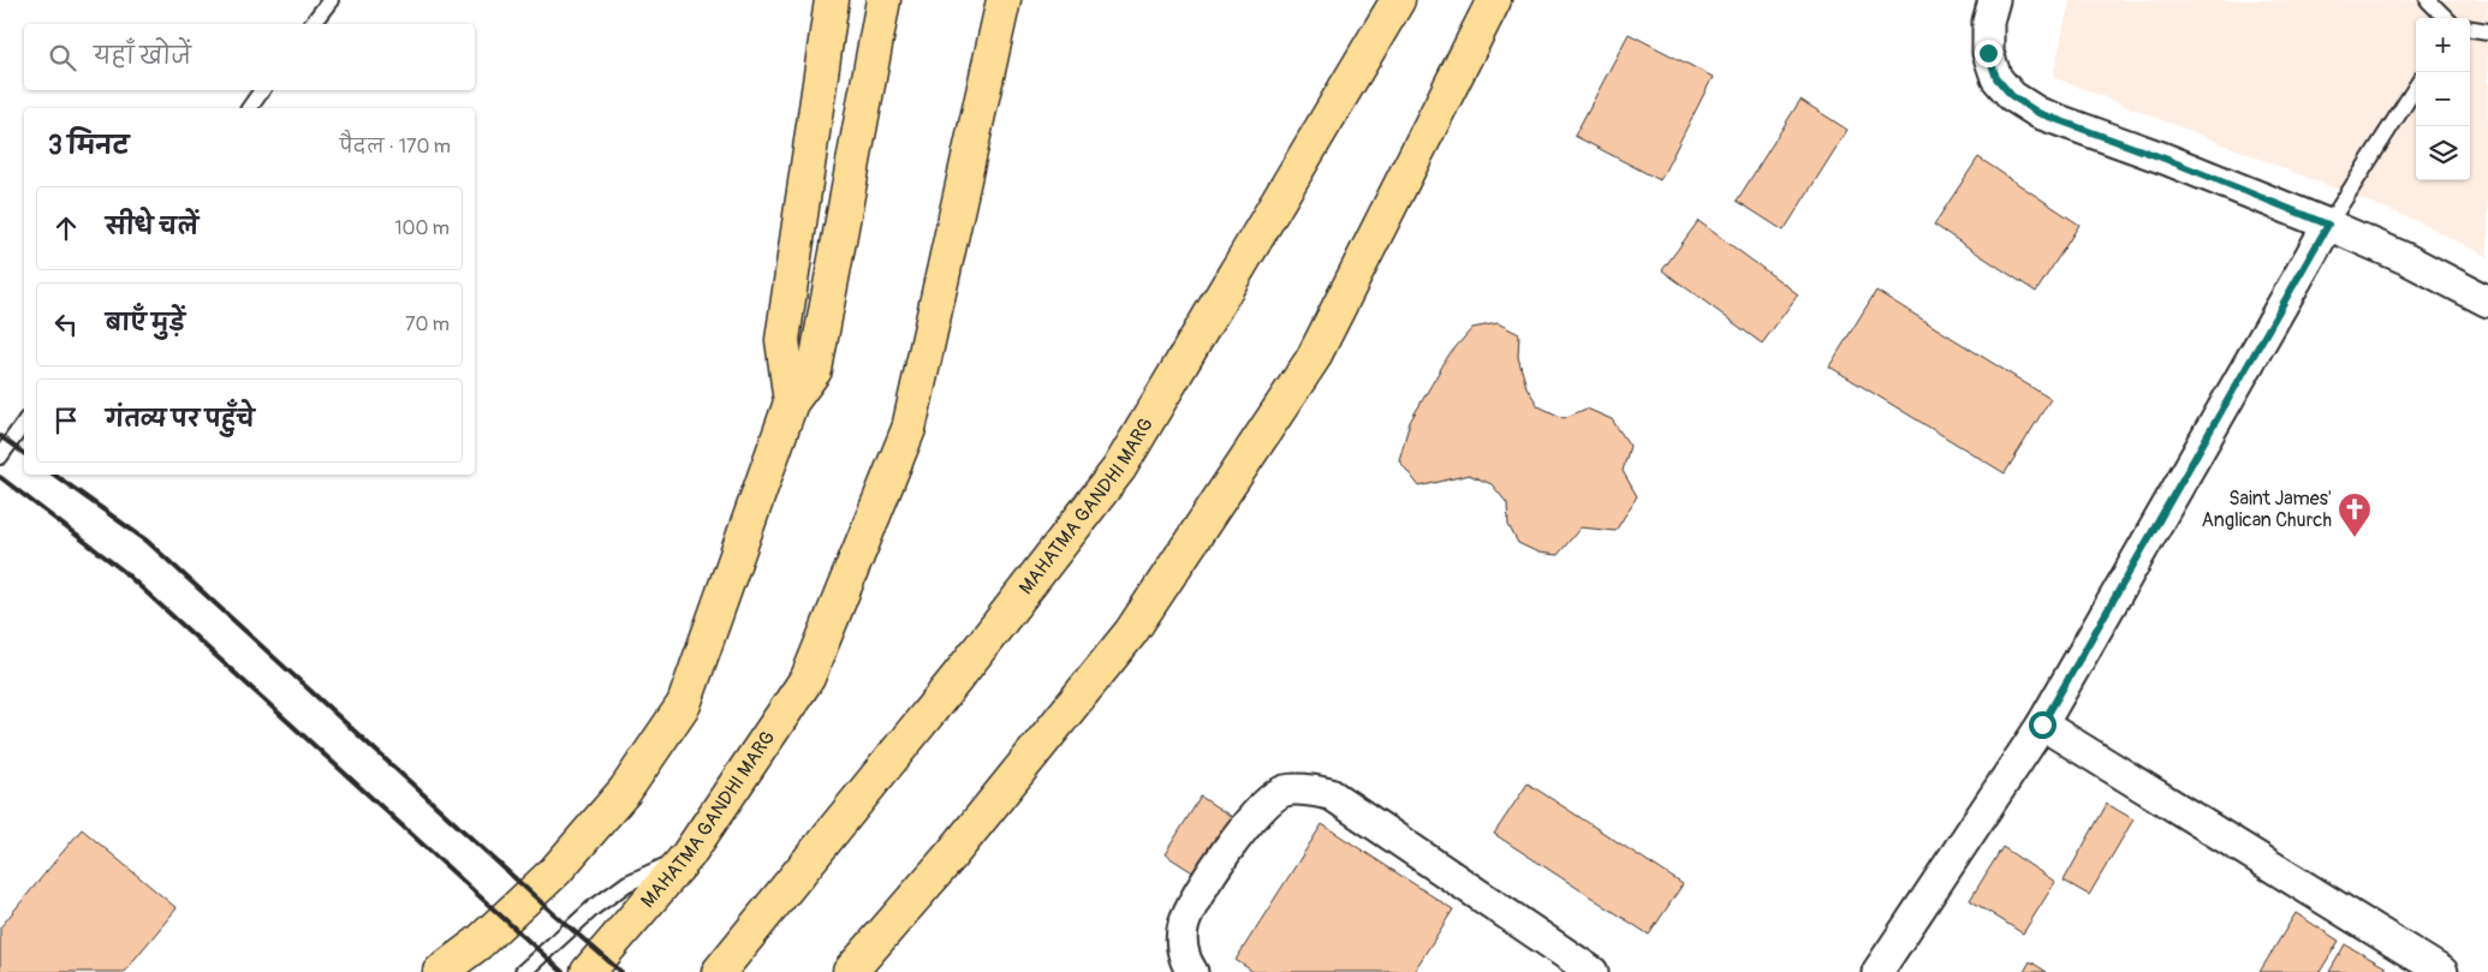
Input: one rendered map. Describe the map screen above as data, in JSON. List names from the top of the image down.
{
  "streets": {
    "highway": ["MAHATMA GANDHI MARG"]
  },
  "places": {
    "church": ["Saint James' Anglican Church"]
  },
  "page": {
    "map_buttons": ["+", "−"],
    "search": "यहाँ खोजें",
    "heading": ["3 मिनट", "पैदल · 170 m"],
    "list": [
      ["सीधे चलें", "100 m"],
      ["बाएँ मुड़ें", "70 m"],
      "गंतव्य पर पहुँचे"
    ]
  }
}
